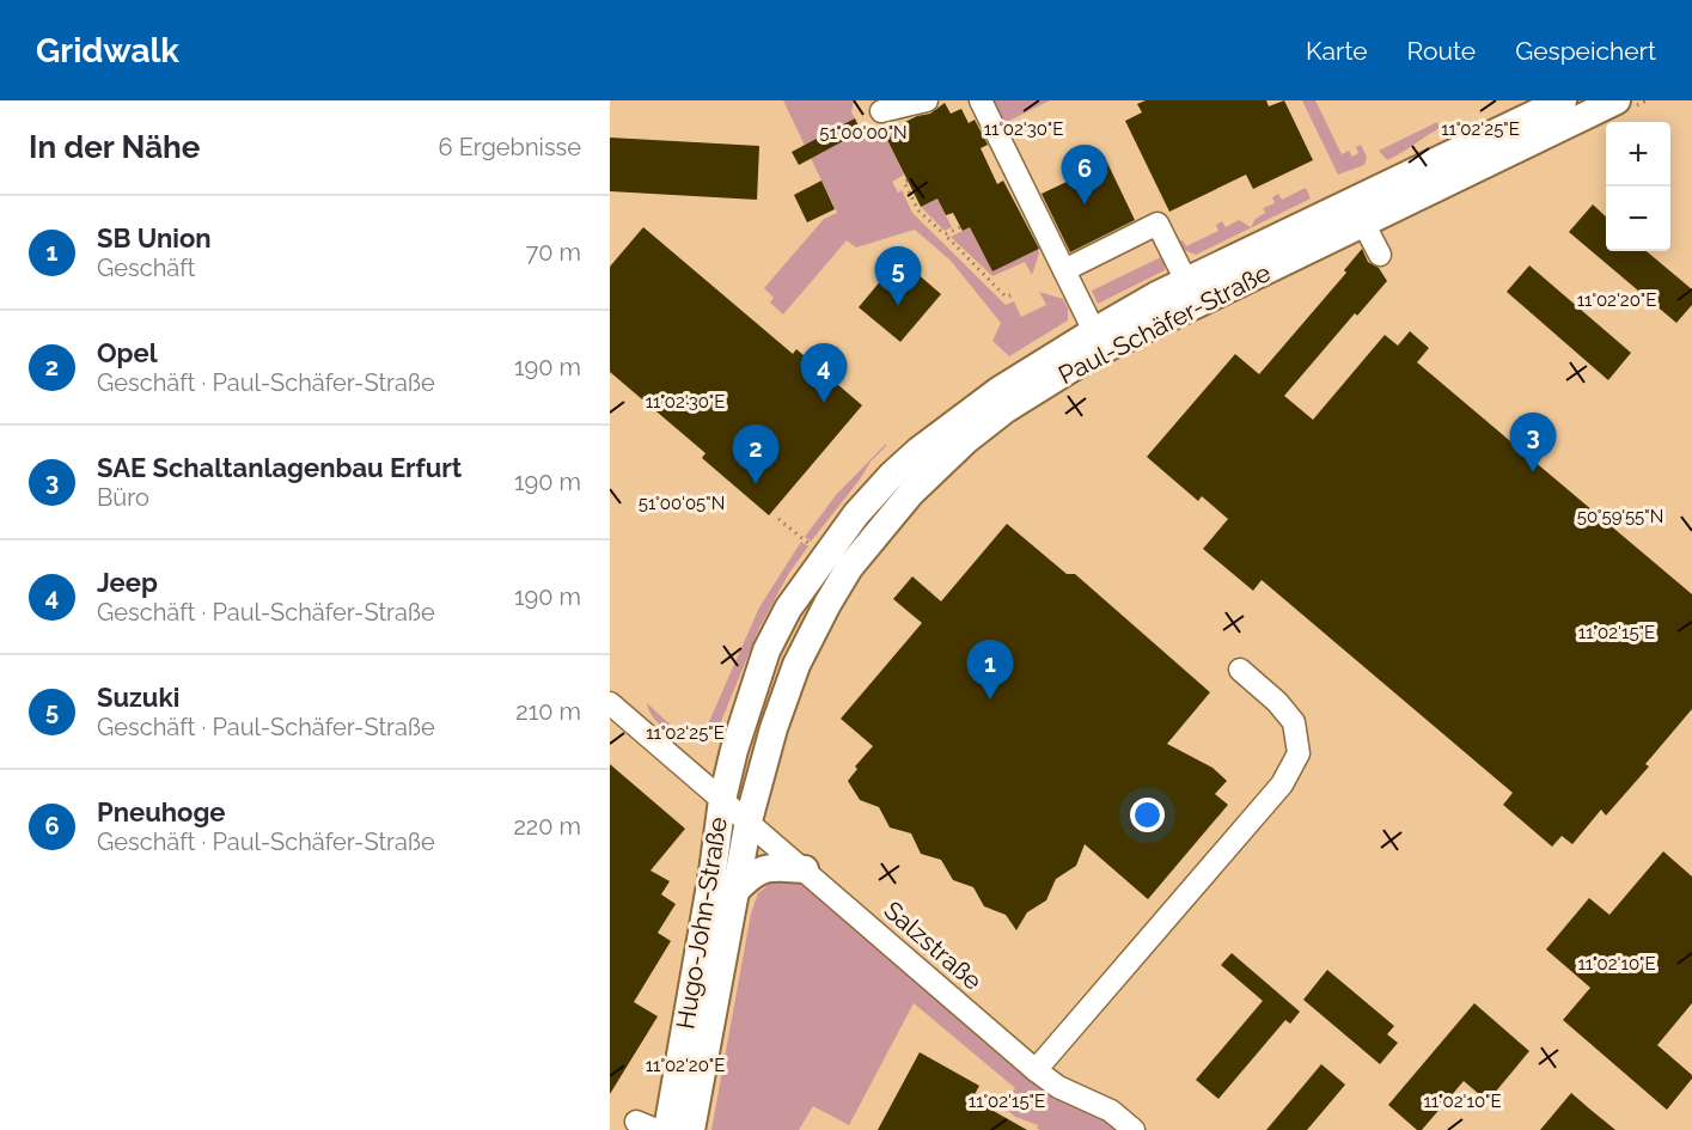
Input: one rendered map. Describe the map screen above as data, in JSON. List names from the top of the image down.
{
  "streets": {
    "main road": ["Paul-Schäfer-Straße", "Hugo-John-Straße"],
    "street": ["Salzstraße"]
  },
  "crossings": [
    ["Paul-Schäfer-Straße", "Hugo-John-Straße"],
    ["Paul-Schäfer-Straße", "Salzstraße"],
    ["Hugo-John-Straße", "Salzstraße"]
  ],
  "page": {
    "header": "Gridwalk",
    "nav": ["Karte", "Route", "Gespeichert"],
    "heading": ["In der Nähe", "6 Ergebnisse"],
    "map_buttons": ["+", "−"],
    "pins": [
      "6",
      "5",
      "4",
      "3",
      "2",
      "1"
    ],
    "list": [
      {
        "mark": "1",
        "name": "SB Union",
        "note": "Geschäft",
        "value": "70 m"
      },
      {
        "mark": "2",
        "name": "Opel",
        "note": "Geschäft · Paul-Schäfer-Straße",
        "value": "190 m"
      },
      {
        "mark": "3",
        "name": "SAE Schaltanlagenbau Erfurt",
        "note": "Büro",
        "value": "190 m"
      },
      {
        "mark": "4",
        "name": "Jeep",
        "note": "Geschäft · Paul-Schäfer-Straße",
        "value": "190 m"
      },
      {
        "mark": "5",
        "name": "Suzuki",
        "note": "Geschäft · Paul-Schäfer-Straße",
        "value": "210 m"
      },
      {
        "mark": "6",
        "name": "Pneuhoge",
        "note": "Geschäft · Paul-Schäfer-Straße",
        "value": "220 m"
      }
    ]
  },
  "coordinates": [
    "11°02'30\"E",
    "11°02'25\"E",
    "51°00'00\"N",
    "11°02'20\"E",
    "51°00'05\"N",
    "50°59'55\"N",
    "11°02'15\"E",
    "11°02'10\"E"
  ]
}
